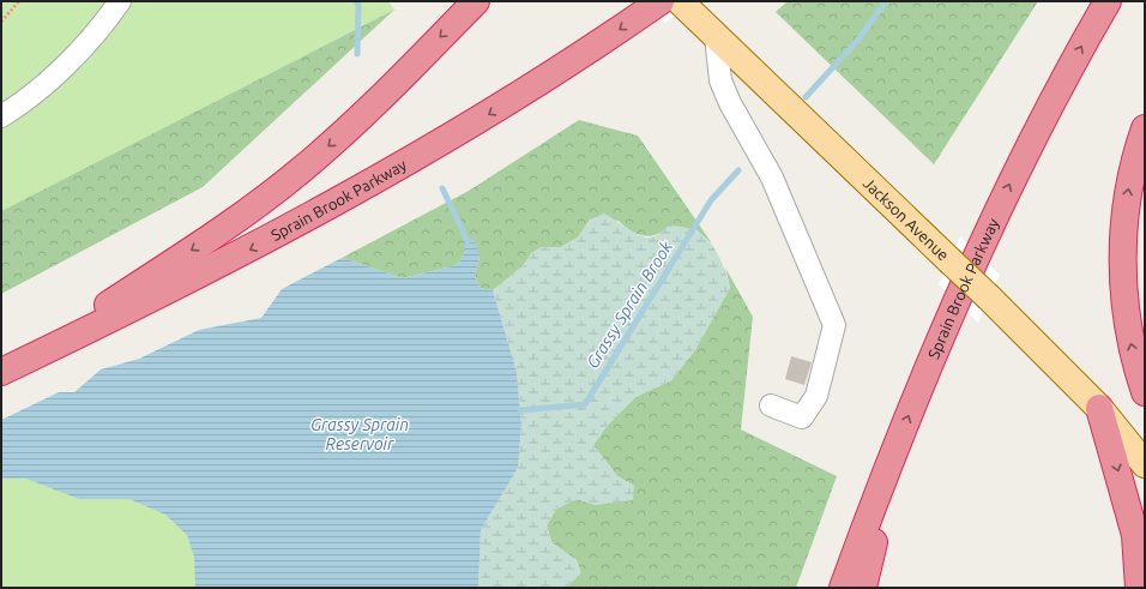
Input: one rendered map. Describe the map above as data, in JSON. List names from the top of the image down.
{
  "streets": {
    "highway": ["Sprain Brook Parkway"],
    "main road": ["Jackson Avenue"]
  },
  "water": ["Grassy Sprain Brook", "Grassy Sprain Reservoir"]
}
